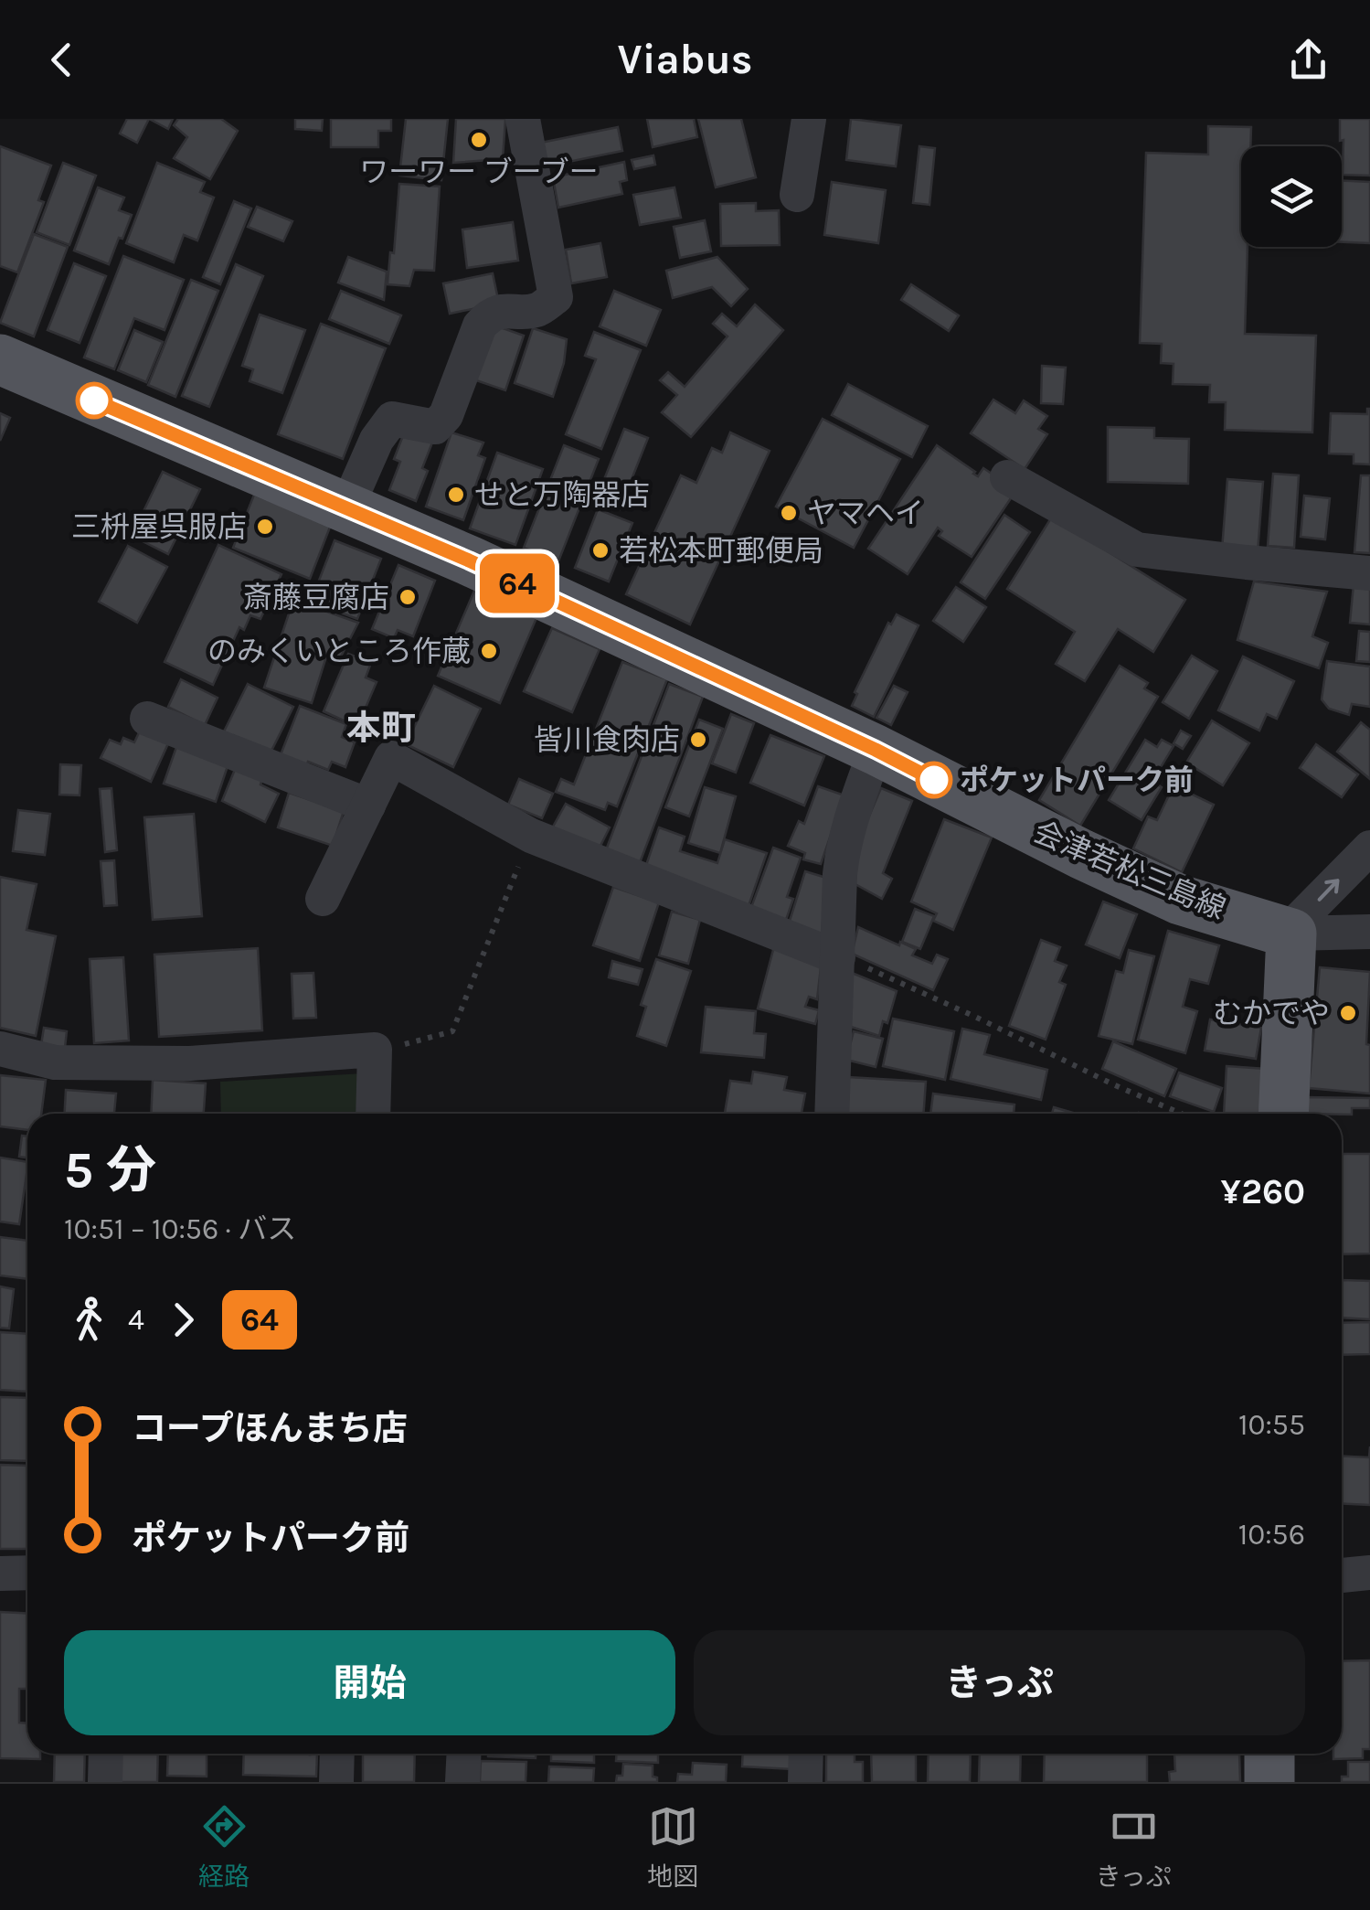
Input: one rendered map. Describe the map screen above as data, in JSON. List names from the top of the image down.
{
  "streets": {
    "main road": ["会津若松三島線"]
  },
  "districts": ["本町"],
  "places": [
    "ワーワー ブーブー",
    "せと万陶器店",
    "ヤマヘイ",
    "三枡屋呉服店",
    "若松本町郵便局",
    "斎藤豆腐店",
    "のみくいところ作蔵",
    "皆川食肉店",
    "ポケットパーク前",
    "むかでや"
  ],
  "lines": ["bus line 64"],
  "page": {
    "header": "Viabus",
    "on_map": "64",
    "heading": ["5 分", "10:51 – 10:56 · バス", "¥260"],
    "legs": ["4", "64"],
    "list": [
      {
        "name": "コープほんまち店",
        "value": "10:55"
      },
      {
        "name": "ポケットパーク前",
        "value": "10:56"
      }
    ],
    "buttons": ["開始", "きっぷ"],
    "tabs": ["経路", "地図", "きっぷ"]
  }
}
